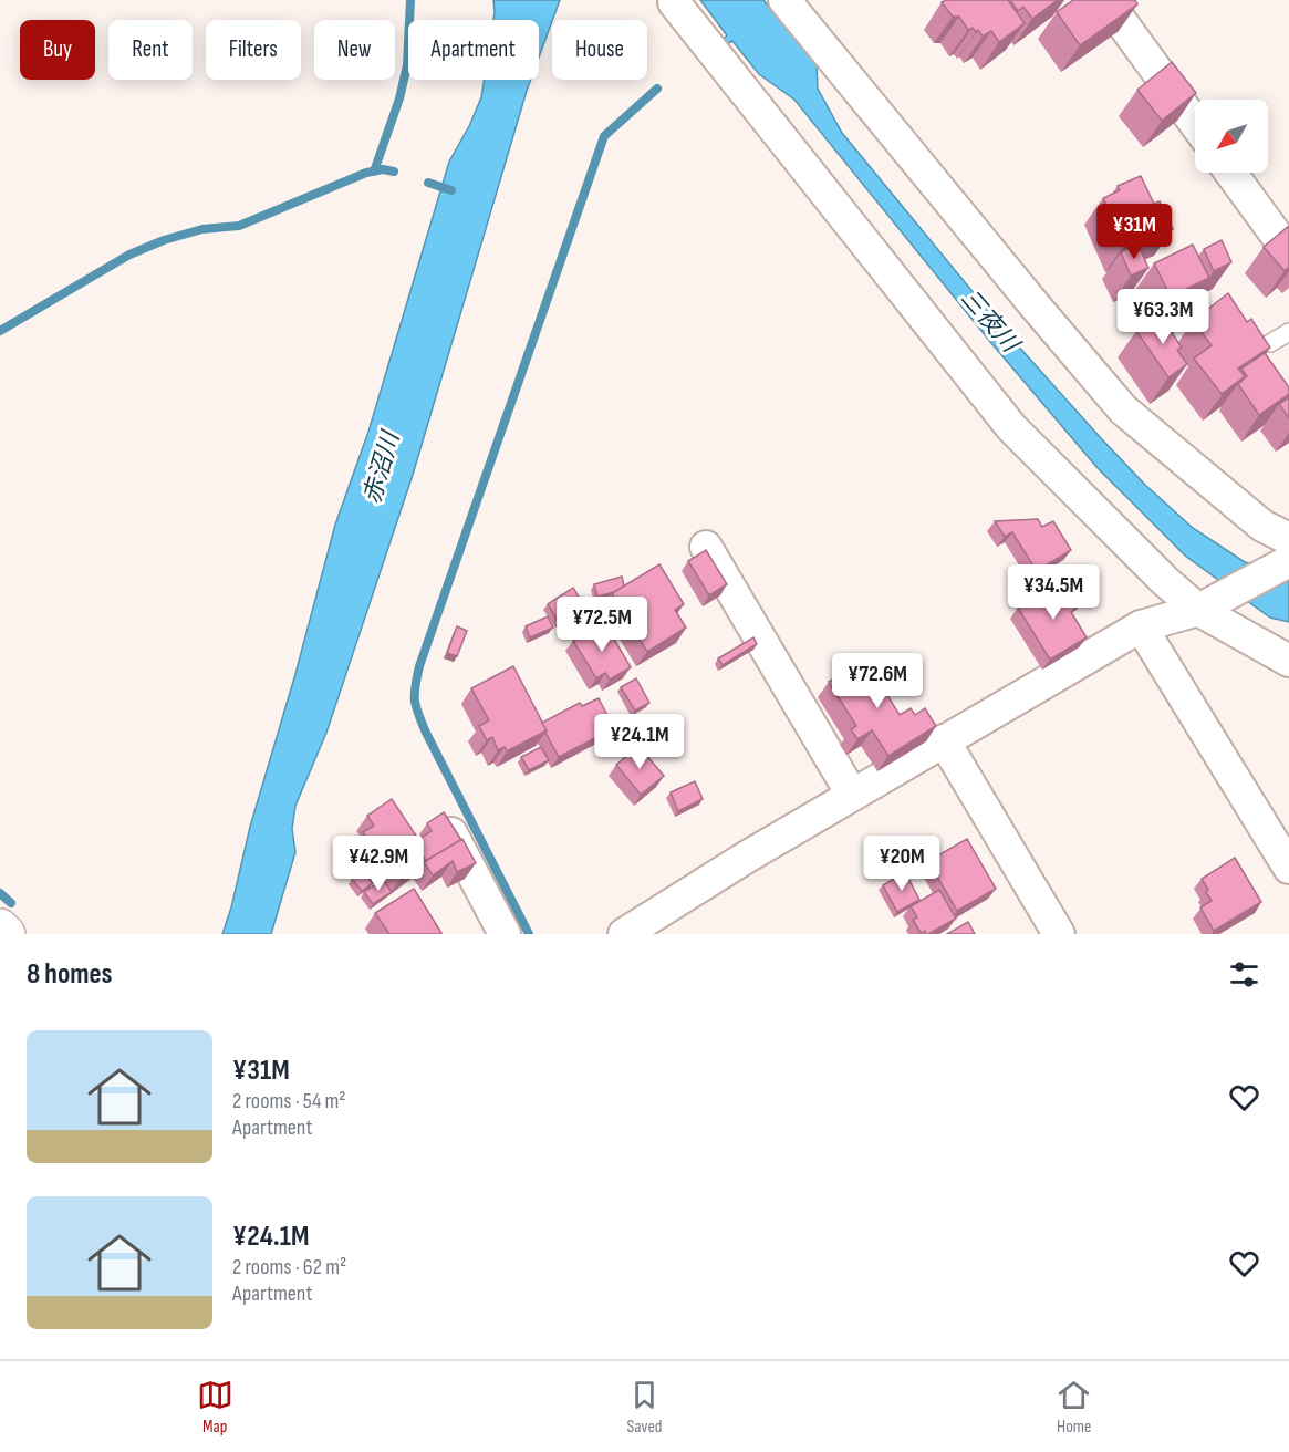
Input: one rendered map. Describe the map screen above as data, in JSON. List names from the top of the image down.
{
  "water": ["三夜川", "赤沼川"],
  "north": "bottom left",
  "page": {
    "chip": [
      "Buy",
      "Rent",
      "Filters",
      "New",
      "Apartment",
      "House"
    ],
    "price": [
      "¥31M",
      "¥63.3M",
      "¥34.5M",
      "¥72.5M",
      "¥72.6M",
      "¥24.1M",
      "¥42.9M",
      "¥20M"
    ],
    "heading": "8 homes",
    "list": [
      {
        "name": "¥31M",
        "note": "2 rooms · 54 m² · Apartment"
      },
      {
        "name": "¥24.1M",
        "note": "2 rooms · 62 m² · Apartment"
      }
    ],
    "tabs": ["Map", "Saved", "Home"]
  }
}
